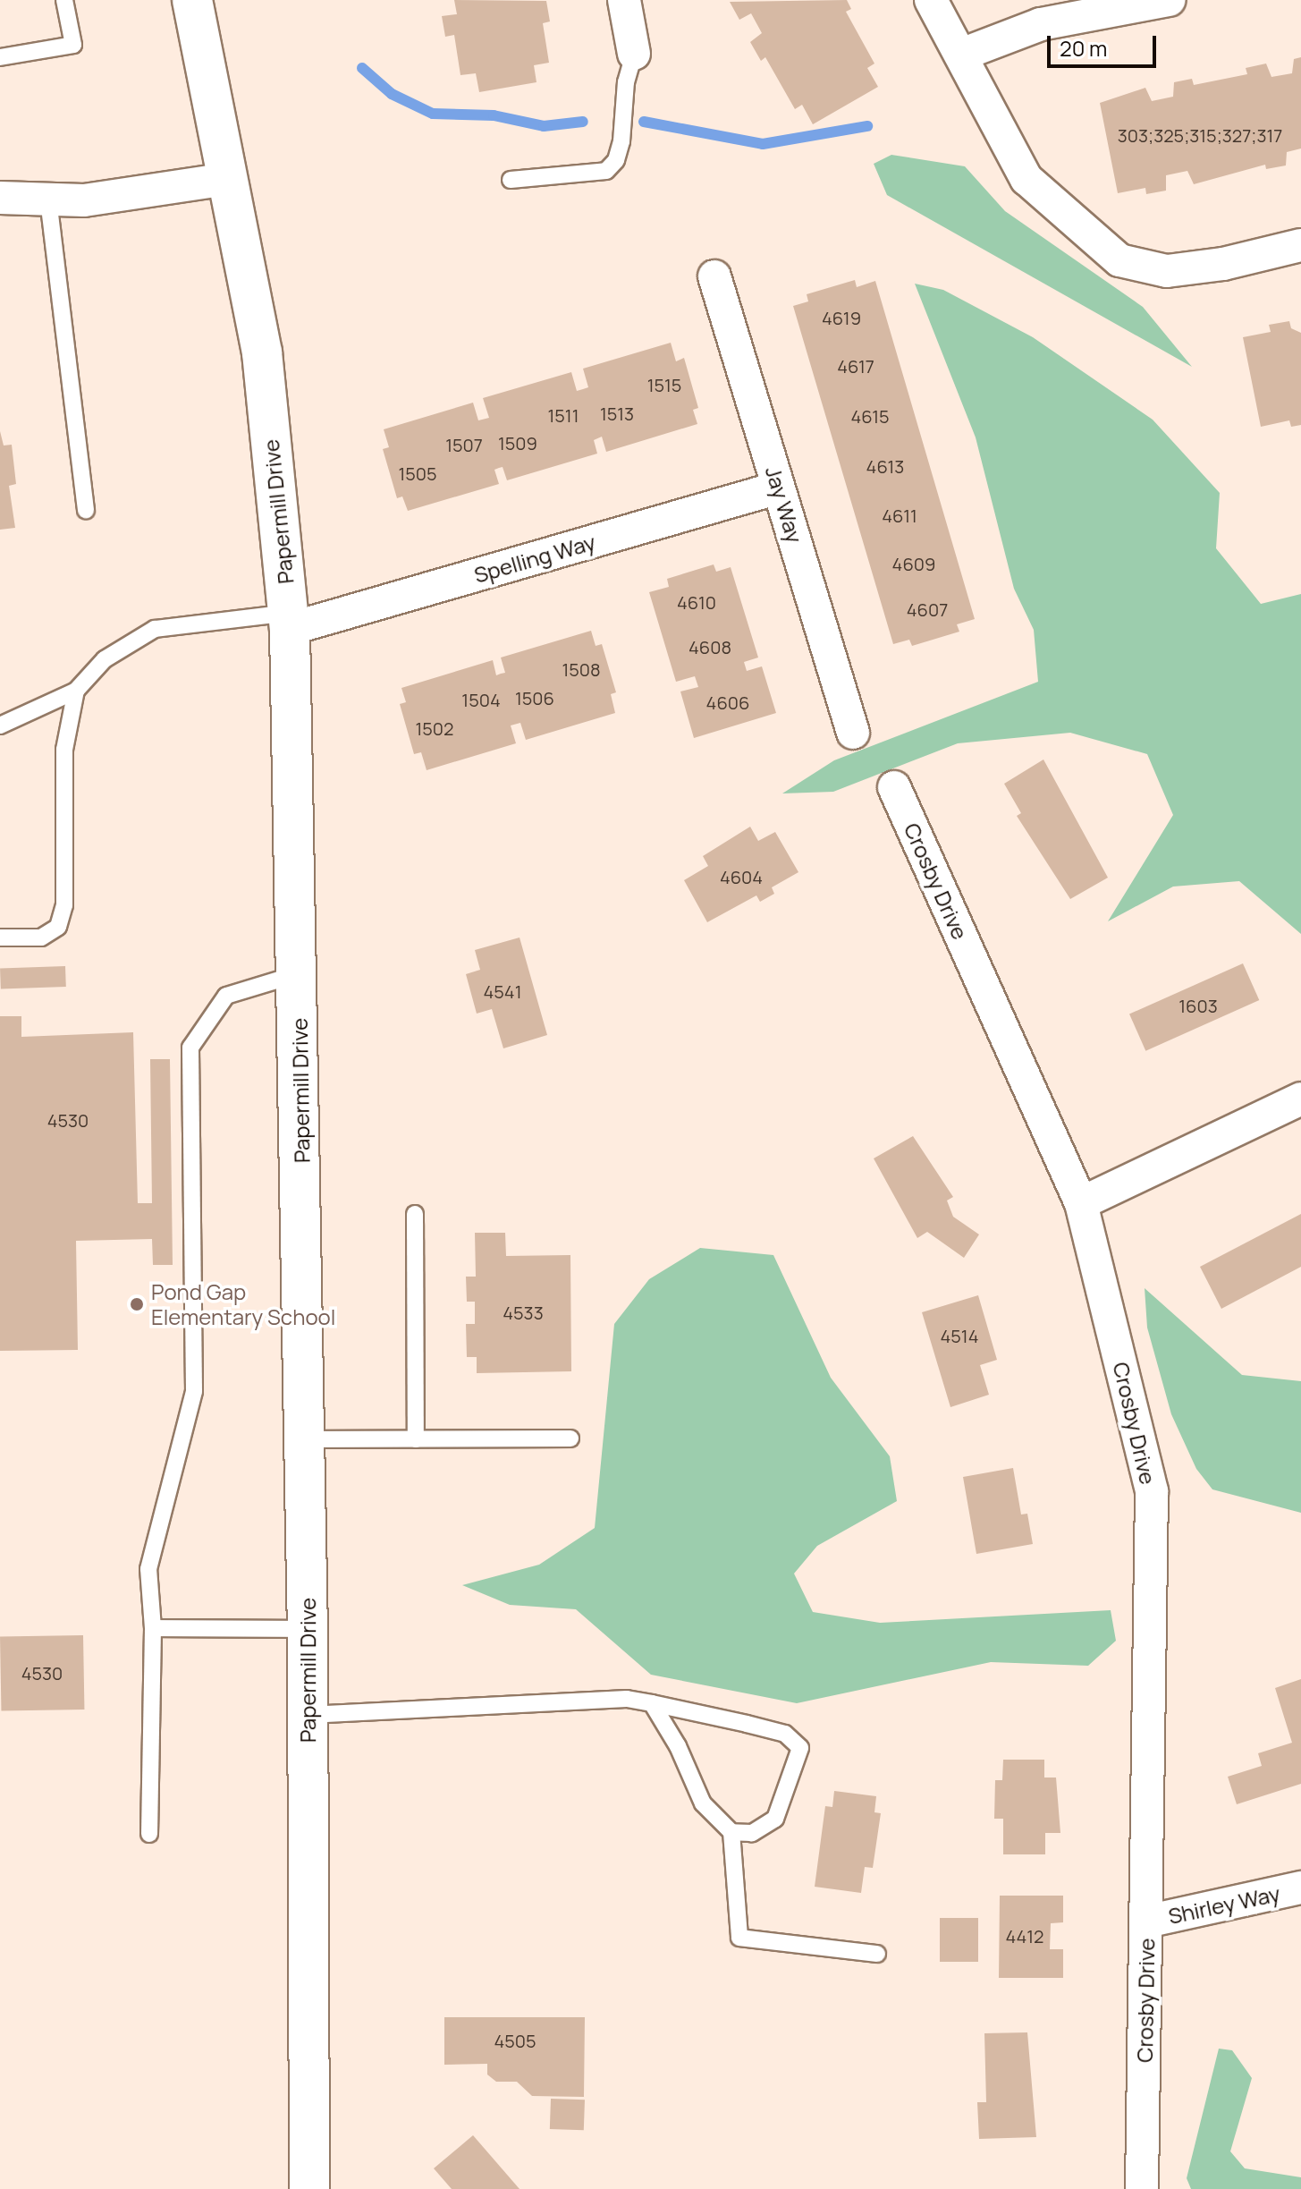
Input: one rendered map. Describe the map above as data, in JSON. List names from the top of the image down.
{
  "streets": {
    "main road": ["Papermill Drive"],
    "street": [
      "Jay Way",
      "Spelling Way",
      "Crosby Drive",
      "Shirley Way"
    ]
  },
  "crossings": [
    ["Jay Way", "Spelling Way"],
    ["Papermill Drive", "Spelling Way"],
    ["Crosby Drive", "Shirley Way"]
  ],
  "places": ["Pond Gap Elementary School"],
  "house_numbers": [
    "303;325;315;327;317",
    "4619",
    "4617",
    "1515",
    "1513",
    "1511",
    "4615",
    "1509",
    "1507",
    "4613",
    "1505",
    "4611",
    "4609",
    "4610",
    "4607",
    "4608",
    "1508",
    "1506",
    "1504",
    "4606",
    "1502",
    "4604",
    "4541",
    "1603",
    "4530",
    "4533",
    "4514",
    "4530",
    "4412",
    "4505"
  ],
  "scale_bar": "20 m"
}
